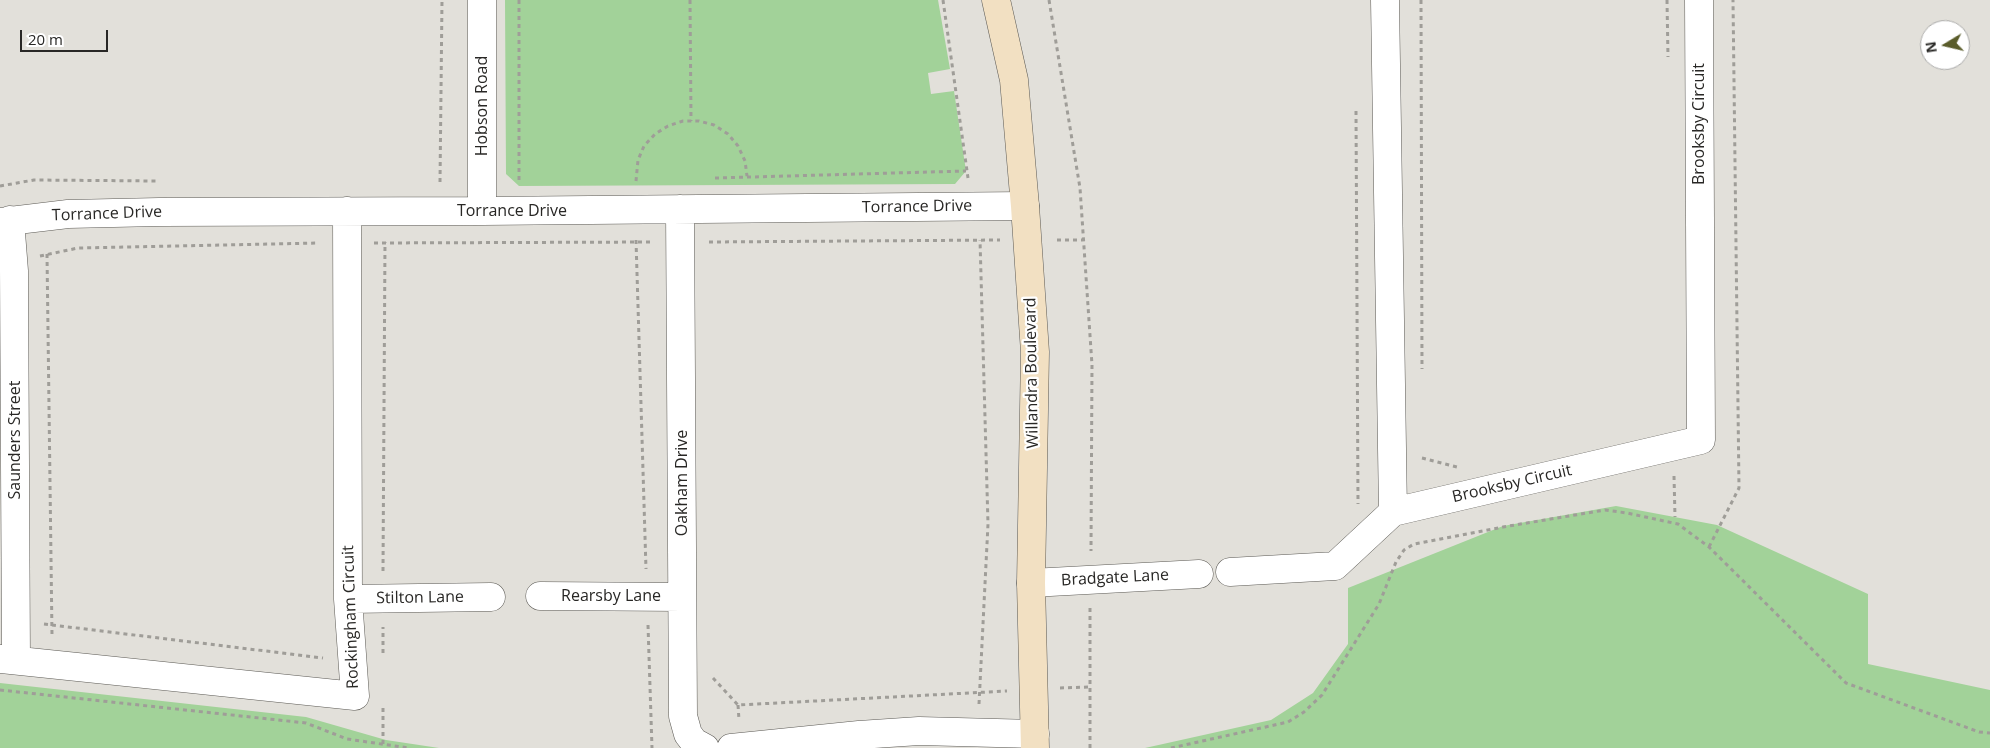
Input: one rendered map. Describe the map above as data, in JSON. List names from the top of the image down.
{
  "streets": {
    "street": [
      "Hobson Road",
      "Brooksby Circuit",
      "Torrance Drive",
      "Willandra Boulevard",
      "Saunders Street",
      "Oakham Drive",
      "Bradgate Lane",
      "Rearsby Lane",
      "Stilton Lane",
      "Rockingham Circuit"
    ]
  },
  "crossings": [
    ["Hobson Road", "Torrance Drive"],
    ["Torrance Drive", "Willandra Boulevard"],
    ["Torrance Drive", "Saunders Street"],
    ["Torrance Drive", "Oakham Drive"],
    ["Torrance Drive", "Rockingham Circuit"],
    ["Willandra Boulevard", "Bradgate Lane"],
    ["Saunders Street", "Rockingham Circuit"],
    ["Oakham Drive", "Rearsby Lane"],
    ["Stilton Lane", "Rockingham Circuit"]
  ],
  "scale_bar": "20 m",
  "north": "left"
}
